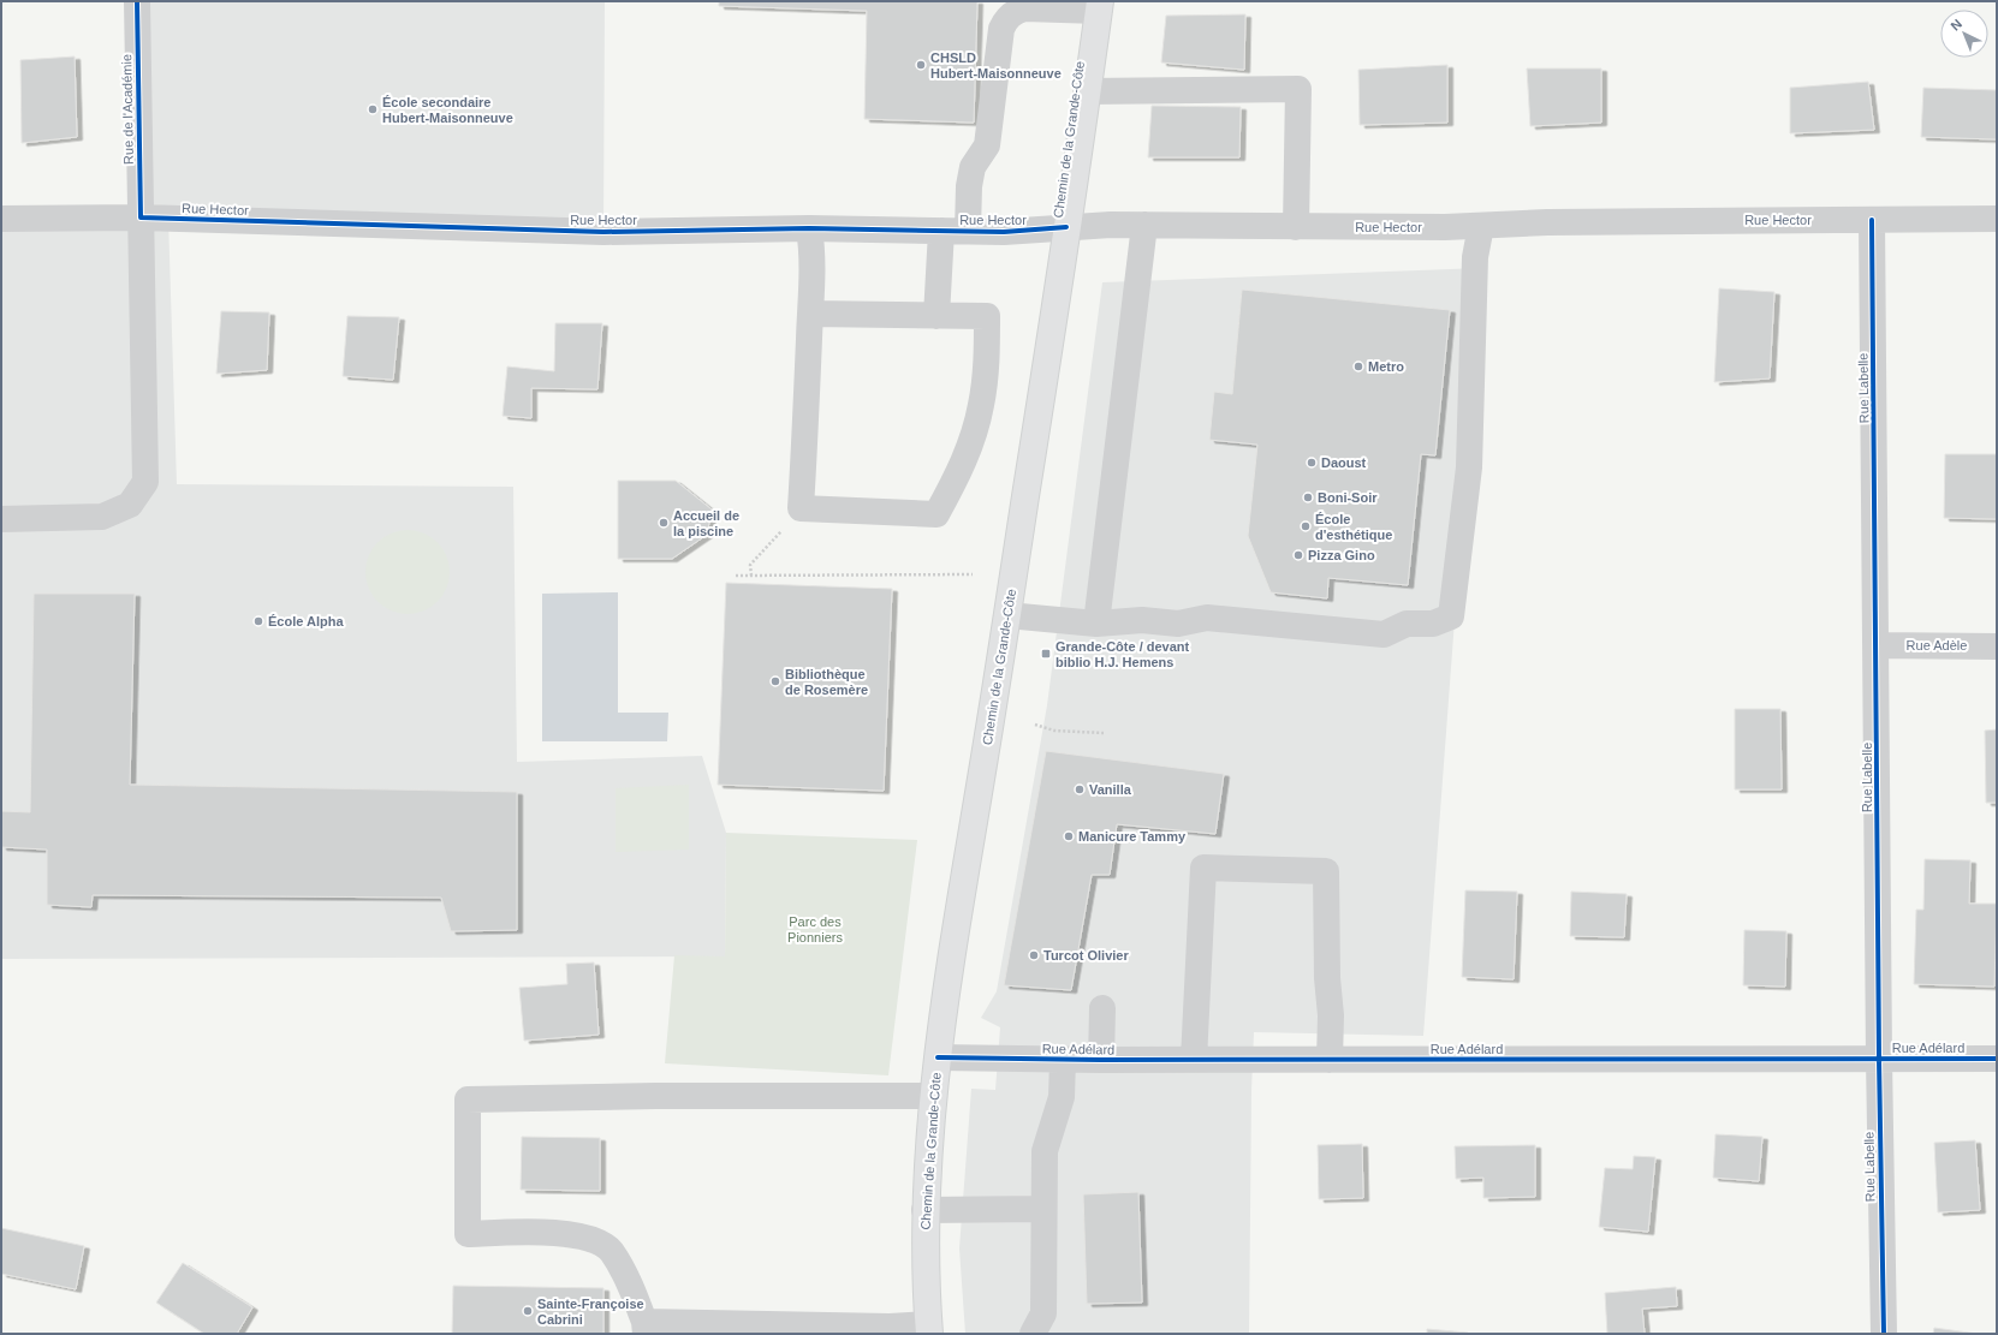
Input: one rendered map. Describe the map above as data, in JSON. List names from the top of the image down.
{
  "streets": {
    "main road": ["Chemin de la Grande-Côte"],
    "street": [
      "Rue de l'Académie",
      "Rue Hector",
      "Rue Labelle",
      "Rue Adèle",
      "Rue Adélard"
    ]
  },
  "crossings": [
    ["Rue de l'Académie", "Rue Hector"],
    ["Chemin de la Grande-Côte", "Rue Hector"],
    ["Chemin de la Grande-Côte", "Rue Adélard"],
    ["Rue Hector", "Rue Labelle"],
    ["Rue Labelle", "Rue Adèle"],
    ["Rue Labelle", "Rue Adélard"]
  ],
  "parks": ["Parc des Pionniers"],
  "places": {
    "other": [
      "CHSLD Hubert-Maisonneuve",
      "École secondaire Hubert-Maisonneuve",
      "Metro",
      "Daoust",
      "Boni-Soir",
      "Accueil de la piscine",
      "École d'esthétique",
      "Pizza Gino",
      "École Alpha",
      "Bibliothèque de Rosemère",
      "Vanilla",
      "Manicure Tammy",
      "Turcot Olivier",
      "Sainte-Françoise Cabrini"
    ],
    "transit": ["Grande-Côte / devant biblio H.J. Hemens"]
  },
  "north": "top left"
}
